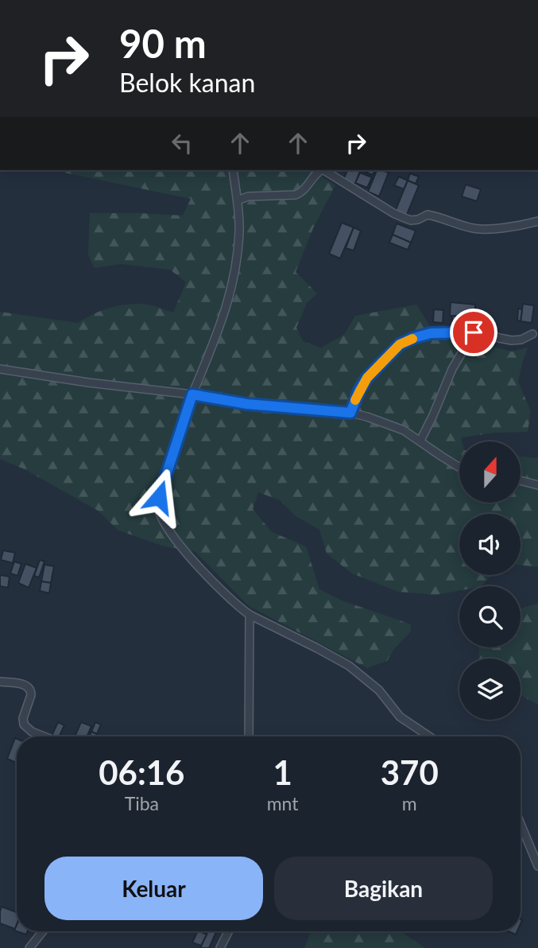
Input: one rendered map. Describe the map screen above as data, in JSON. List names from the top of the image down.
{
  "north": "top",
  "page": {
    "turn": ["90 m", "Belok kanan"],
    "eta": [
      "06:16",
      "Tiba",
      "1",
      "mnt",
      "370",
      "m"
    ],
    "buttons": ["Keluar", "Bagikan"]
  }
}
